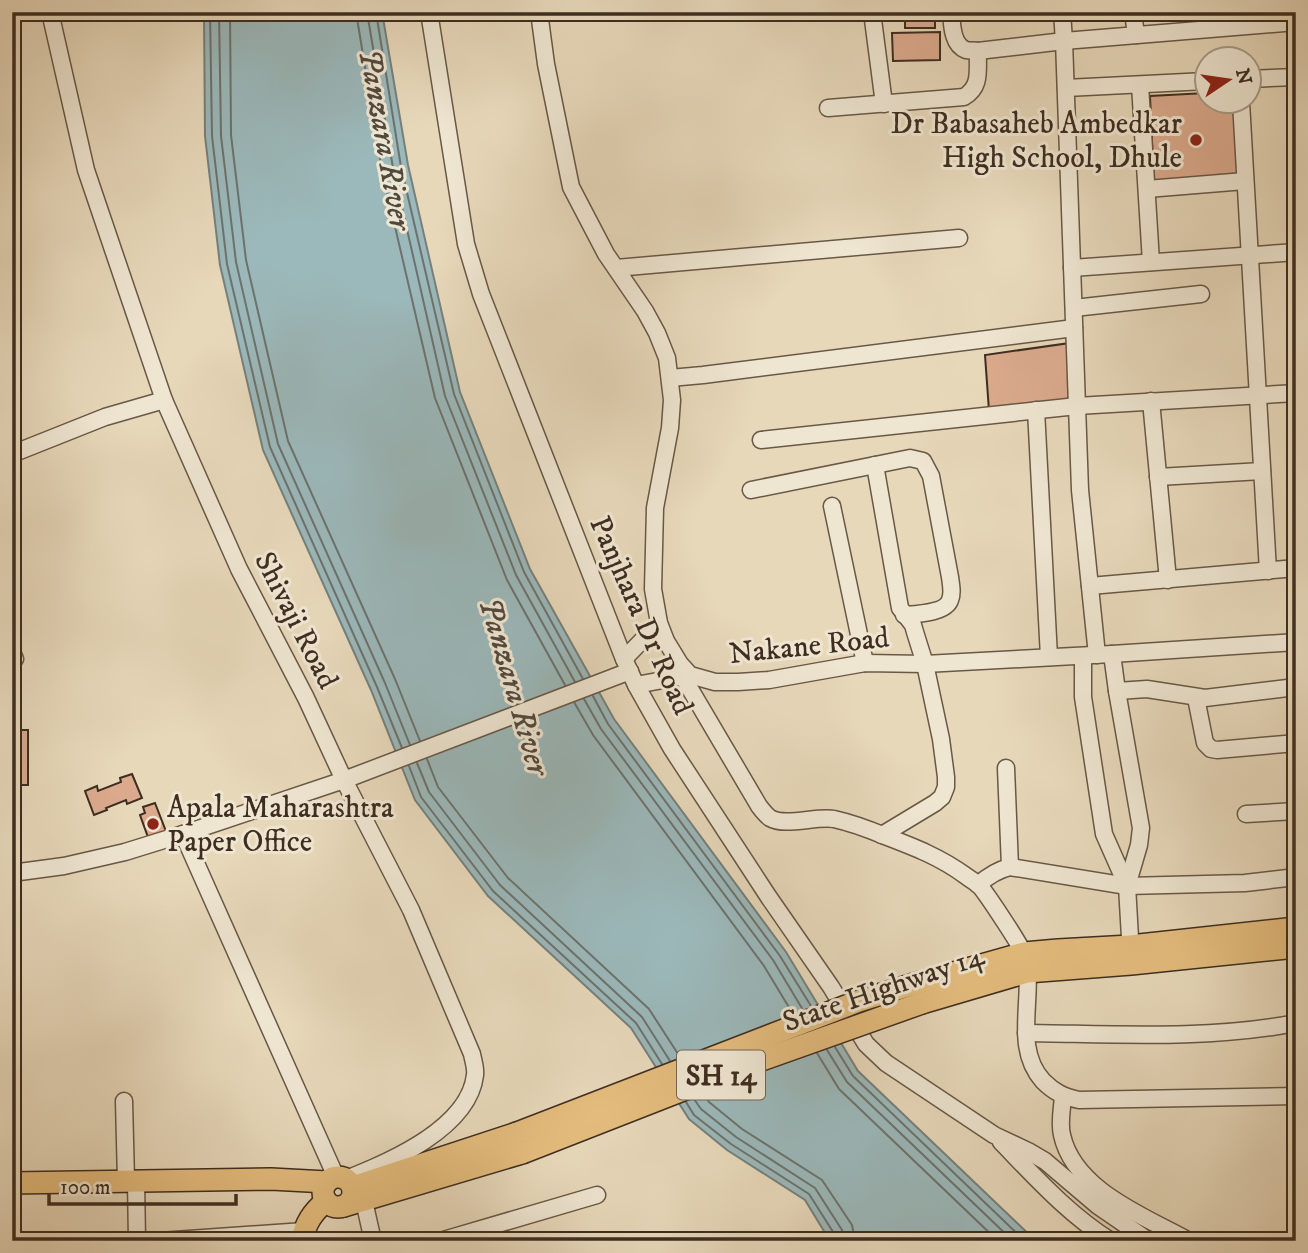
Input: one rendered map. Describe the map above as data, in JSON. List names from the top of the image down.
{
  "streets": {
    "main road": ["State Highway 14", "SH 14"],
    "street": ["Panjhara Dr Road", "Shivaji Road", "Nakane Road"]
  },
  "crossings": [
    ["Shivaji Road", "State Highway 14"]
  ],
  "water": ["Panzara River"],
  "places": ["Dr Babasaheb Ambedkar High School, Dhule", "Apala Maharashtra Paper Office"],
  "scale_bar": "100 m",
  "north": "right"
}
